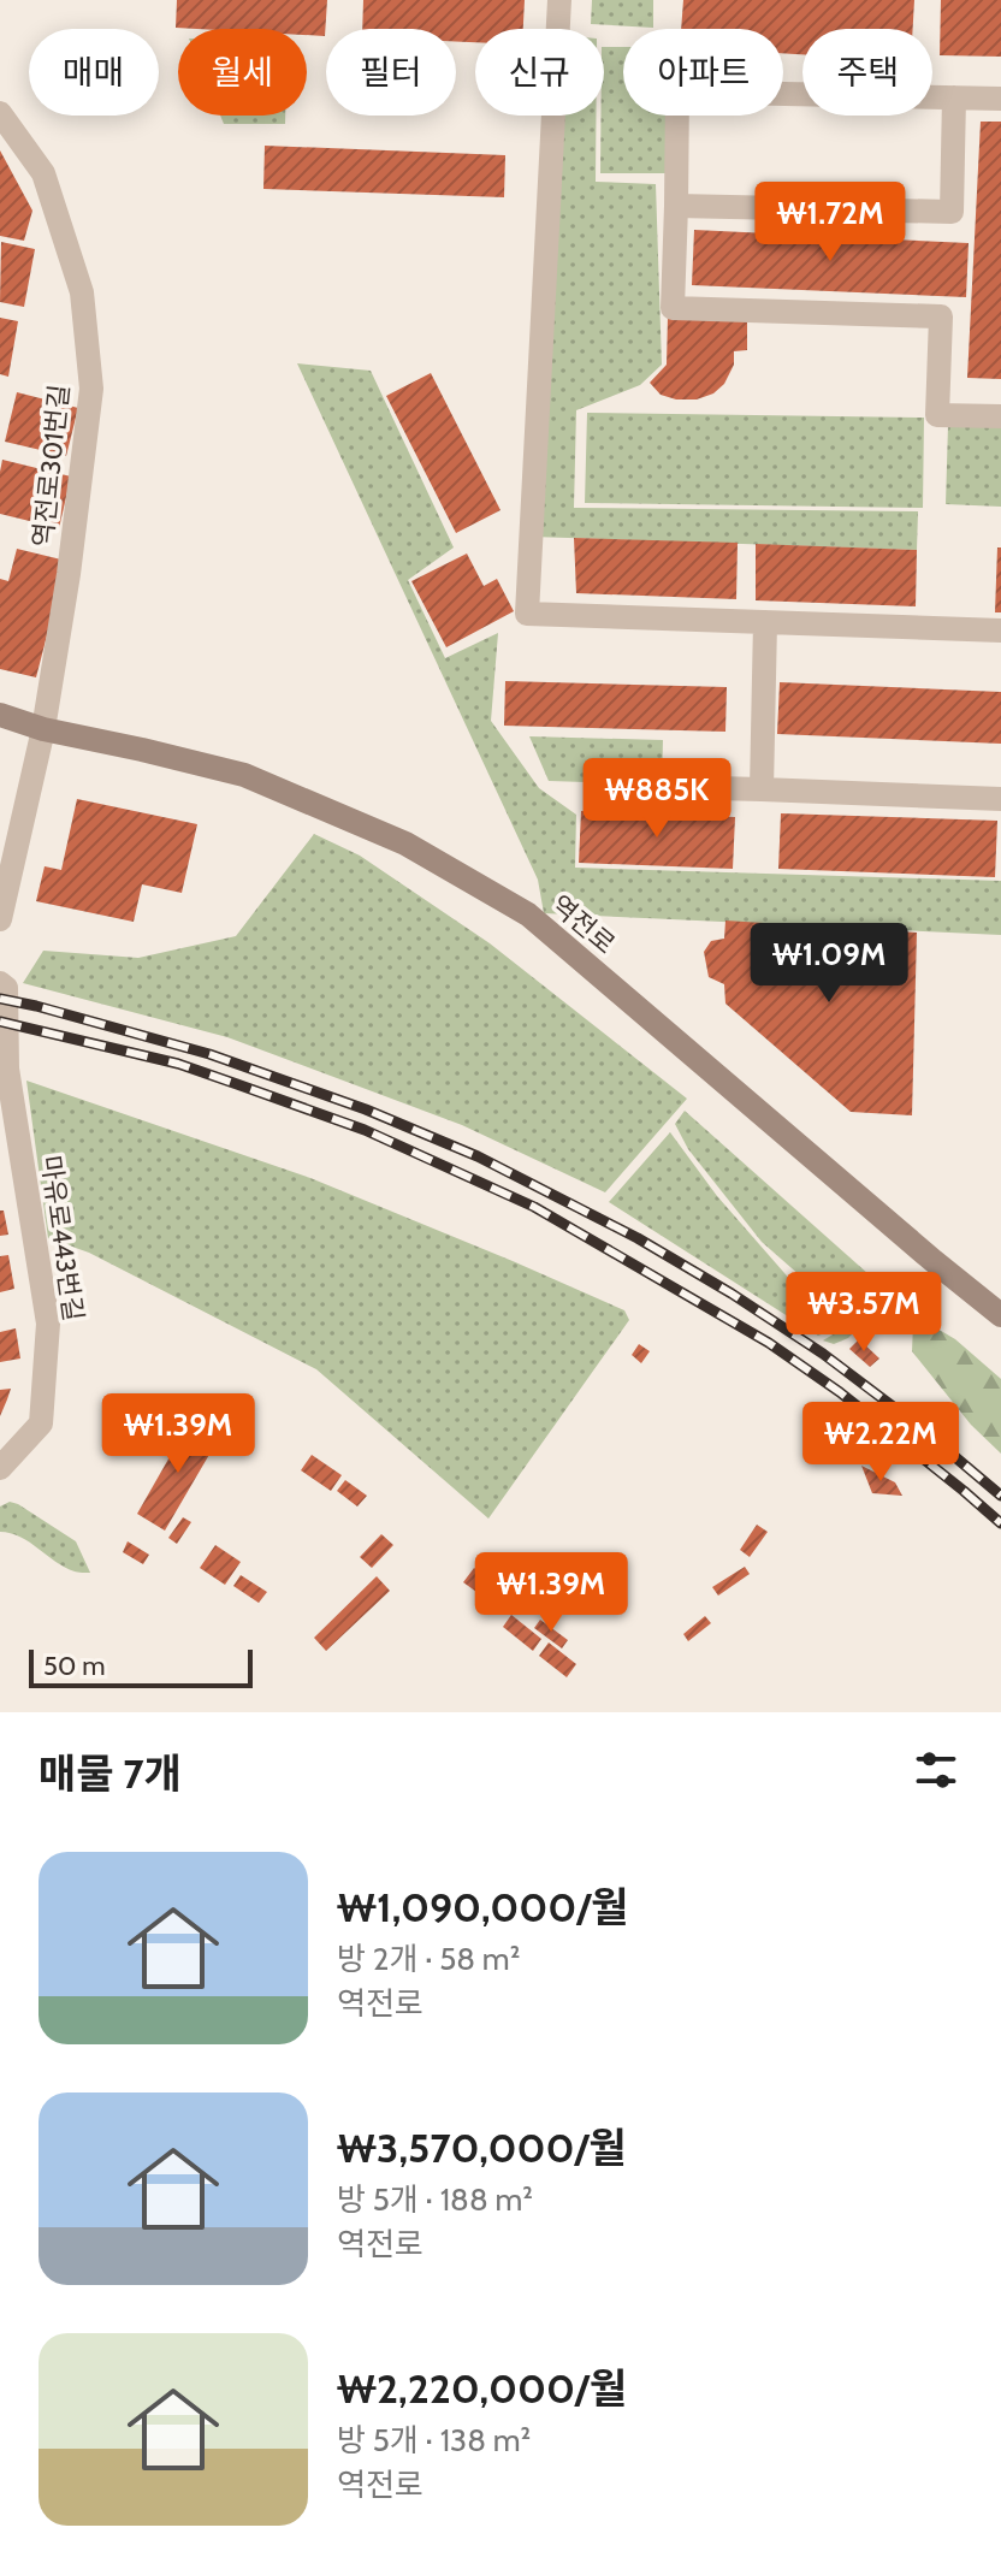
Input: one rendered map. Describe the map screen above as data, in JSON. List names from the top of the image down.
{
  "streets": {
    "main road": ["역전로"],
    "street": ["역전로301번길", "마유로443번길"]
  },
  "crossings": [
    ["역전로301번길", "역전로"]
  ],
  "scale_bar": "50 m",
  "page": {
    "chip": [
      "매매",
      "월세",
      "필터",
      "신규",
      "아파트",
      "주택"
    ],
    "price": [
      "₩1.72M",
      "₩885K",
      "₩1.09M",
      "₩3.57M",
      "₩1.39M",
      "₩2.22M",
      "₩1.39M"
    ],
    "scale": "50 m",
    "heading": "매물 7개",
    "list": [
      {
        "name": "₩1,090,000/월",
        "note": "방 2개 · 58 m² · 역전로"
      },
      {
        "name": "₩3,570,000/월",
        "note": "방 5개 · 188 m² · 역전로"
      },
      {
        "name": "₩2,220,000/월",
        "note": "방 5개 · 138 m² · 역전로"
      }
    ]
  }
}
